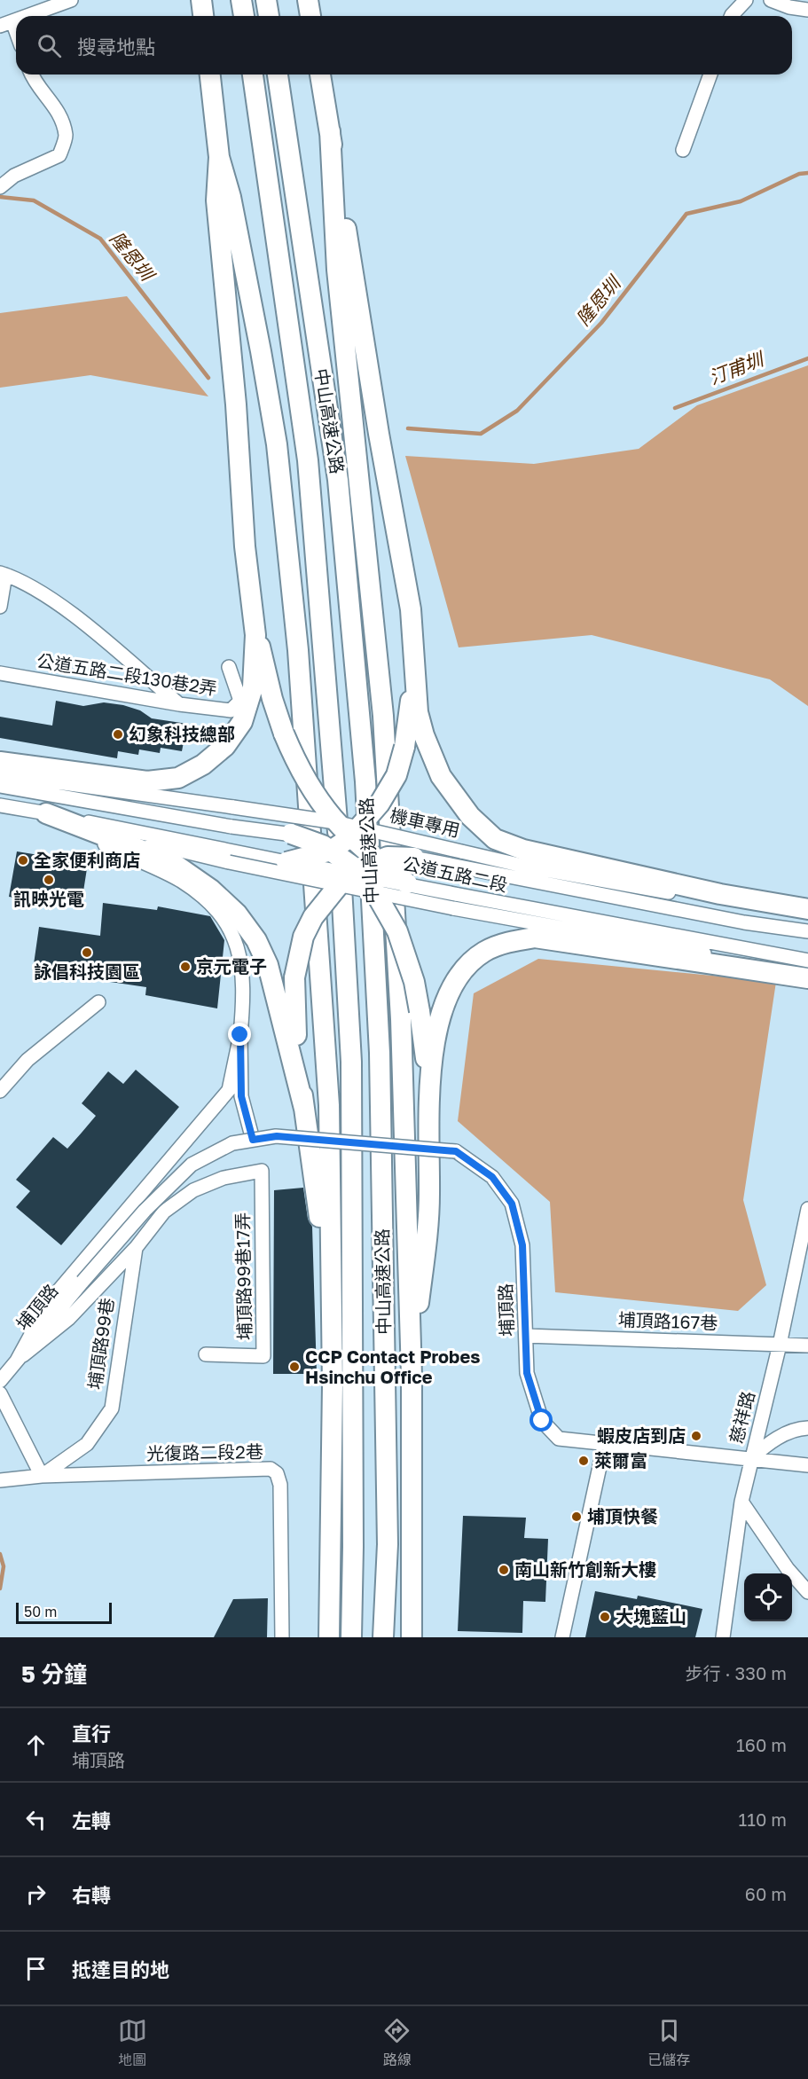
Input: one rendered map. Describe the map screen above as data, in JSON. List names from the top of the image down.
{
  "streets": {
    "highway": ["中山高速公路"],
    "street": [
      "公道五路二段130巷2弄",
      "機車專用",
      "公道五路二段",
      "埔頂路99巷17弄",
      "埔頂路",
      "埔頂路167巷",
      "埔頂路99巷",
      "慈祥路",
      "光復路二段2巷"
    ]
  },
  "crossings": [
    ["埔頂路99巷17弄", "埔頂路99巷"],
    ["埔頂路", "埔頂路167巷"],
    ["埔頂路", "慈祥路"],
    ["埔頂路167巷", "慈祥路"],
    ["埔頂路99巷", "光復路二段2巷"]
  ],
  "water": ["隆恩圳", "汀甫圳"],
  "places": [
    "幻象科技總部",
    "全家便利商店",
    "訊映光電",
    "詠倡科技園區",
    "京元電子",
    "CCP Contact Probes Hsinchu Office",
    "蝦皮店到店",
    "萊爾富",
    "埔頂快餐",
    "南山新竹創新大樓",
    "大塊藍山"
  ],
  "scale_bar": "50 m",
  "page": {
    "search": "搜尋地點",
    "scale": "50 m",
    "heading": ["5 分鐘", "步行 · 330 m"],
    "list": [
      ["直行", "埔頂路", "160 m"],
      ["左轉", "110 m"],
      ["右轉", "60 m"],
      "抵達目的地"
    ],
    "nav": ["地圖", "路線", "已儲存"]
  }
}
